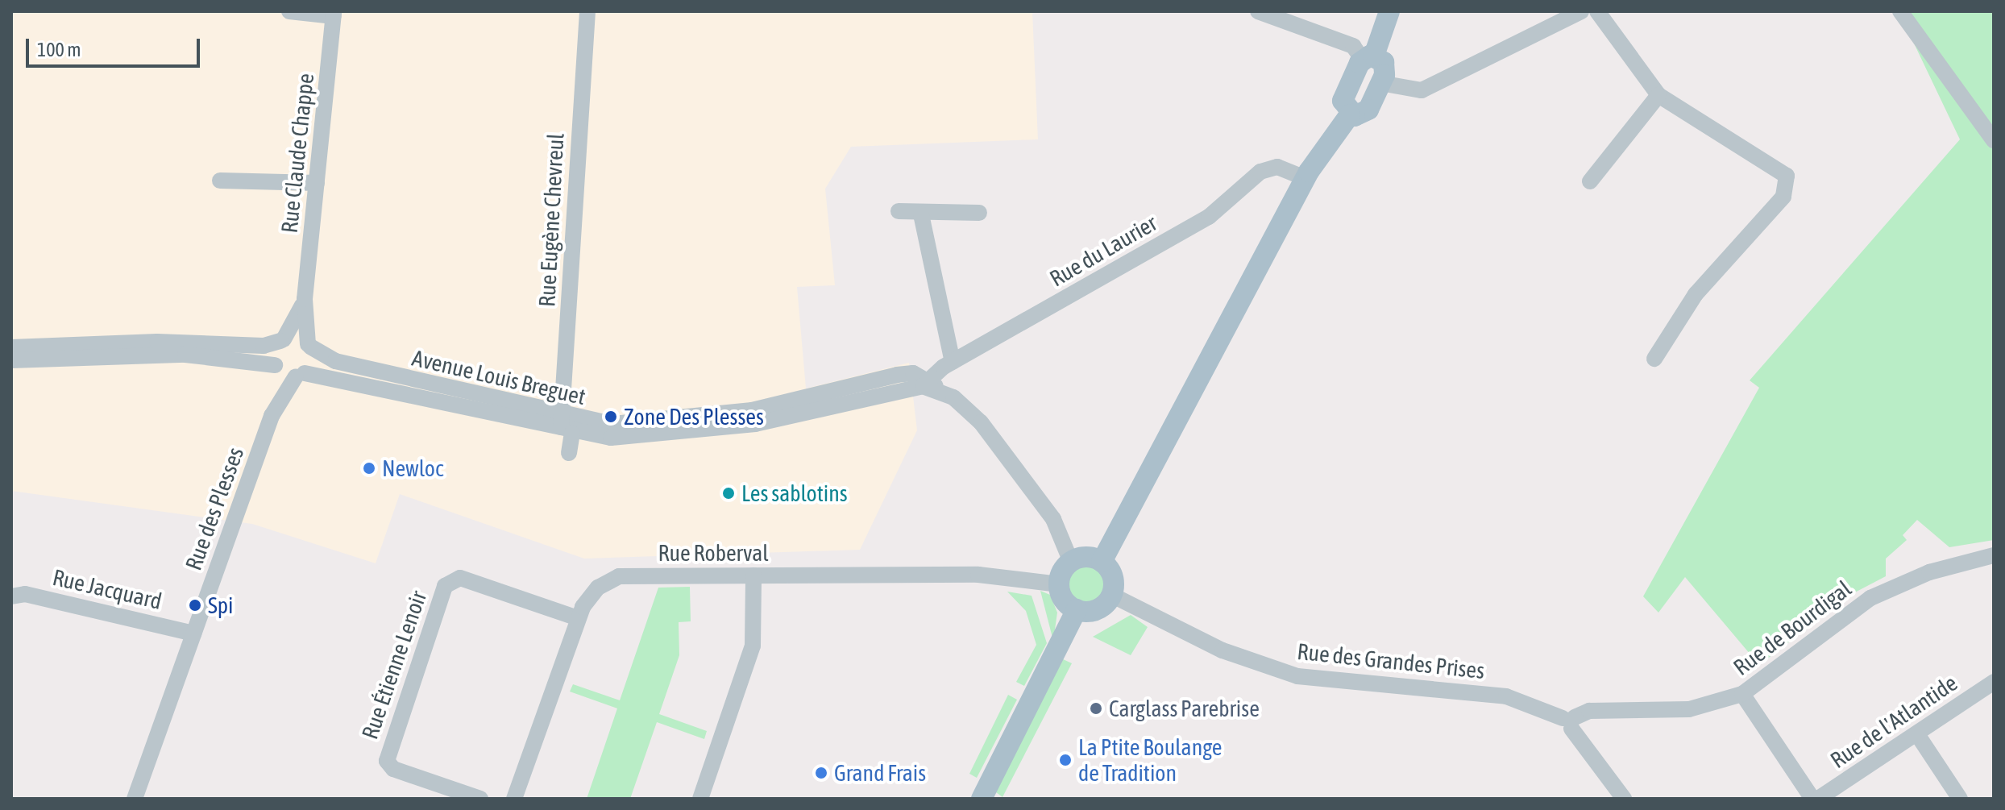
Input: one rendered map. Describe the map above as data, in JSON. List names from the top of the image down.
{
  "streets": {
    "street": [
      "Rue Claude Chappe",
      "Rue Eugène Chevreul",
      "Rue du Laurier",
      "Avenue Louis Breguet",
      "Rue des Plesses",
      "Rue Roberval",
      "Rue Jacquard",
      "Rue de Bourdigal",
      "Rue des Grandes Prises",
      "Rue Étienne Lenoir",
      "Rue de l'Atlantide"
    ]
  },
  "crossings": [
    ["Rue Claude Chappe", "Avenue Louis Breguet"],
    ["Rue Claude Chappe", "Rue des Plesses"],
    ["Rue Eugène Chevreul", "Avenue Louis Breguet"],
    ["Rue du Laurier", "Avenue Louis Breguet"],
    ["Avenue Louis Breguet", "Rue des Plesses"],
    ["Rue des Plesses", "Rue Jacquard"],
    ["Rue Roberval", "Rue des Grandes Prises"],
    ["Rue Roberval", "Rue Étienne Lenoir"],
    ["Rue de Bourdigal", "Rue des Grandes Prises"]
  ],
  "places": [
    "Zone Des Plesses",
    "Newloc",
    "Les sablotins",
    "Spi",
    "Carglass Parebrise",
    "La Ptite Boulange de Tradition",
    "Grand Frais"
  ],
  "scale_bar": "100 m"
}
